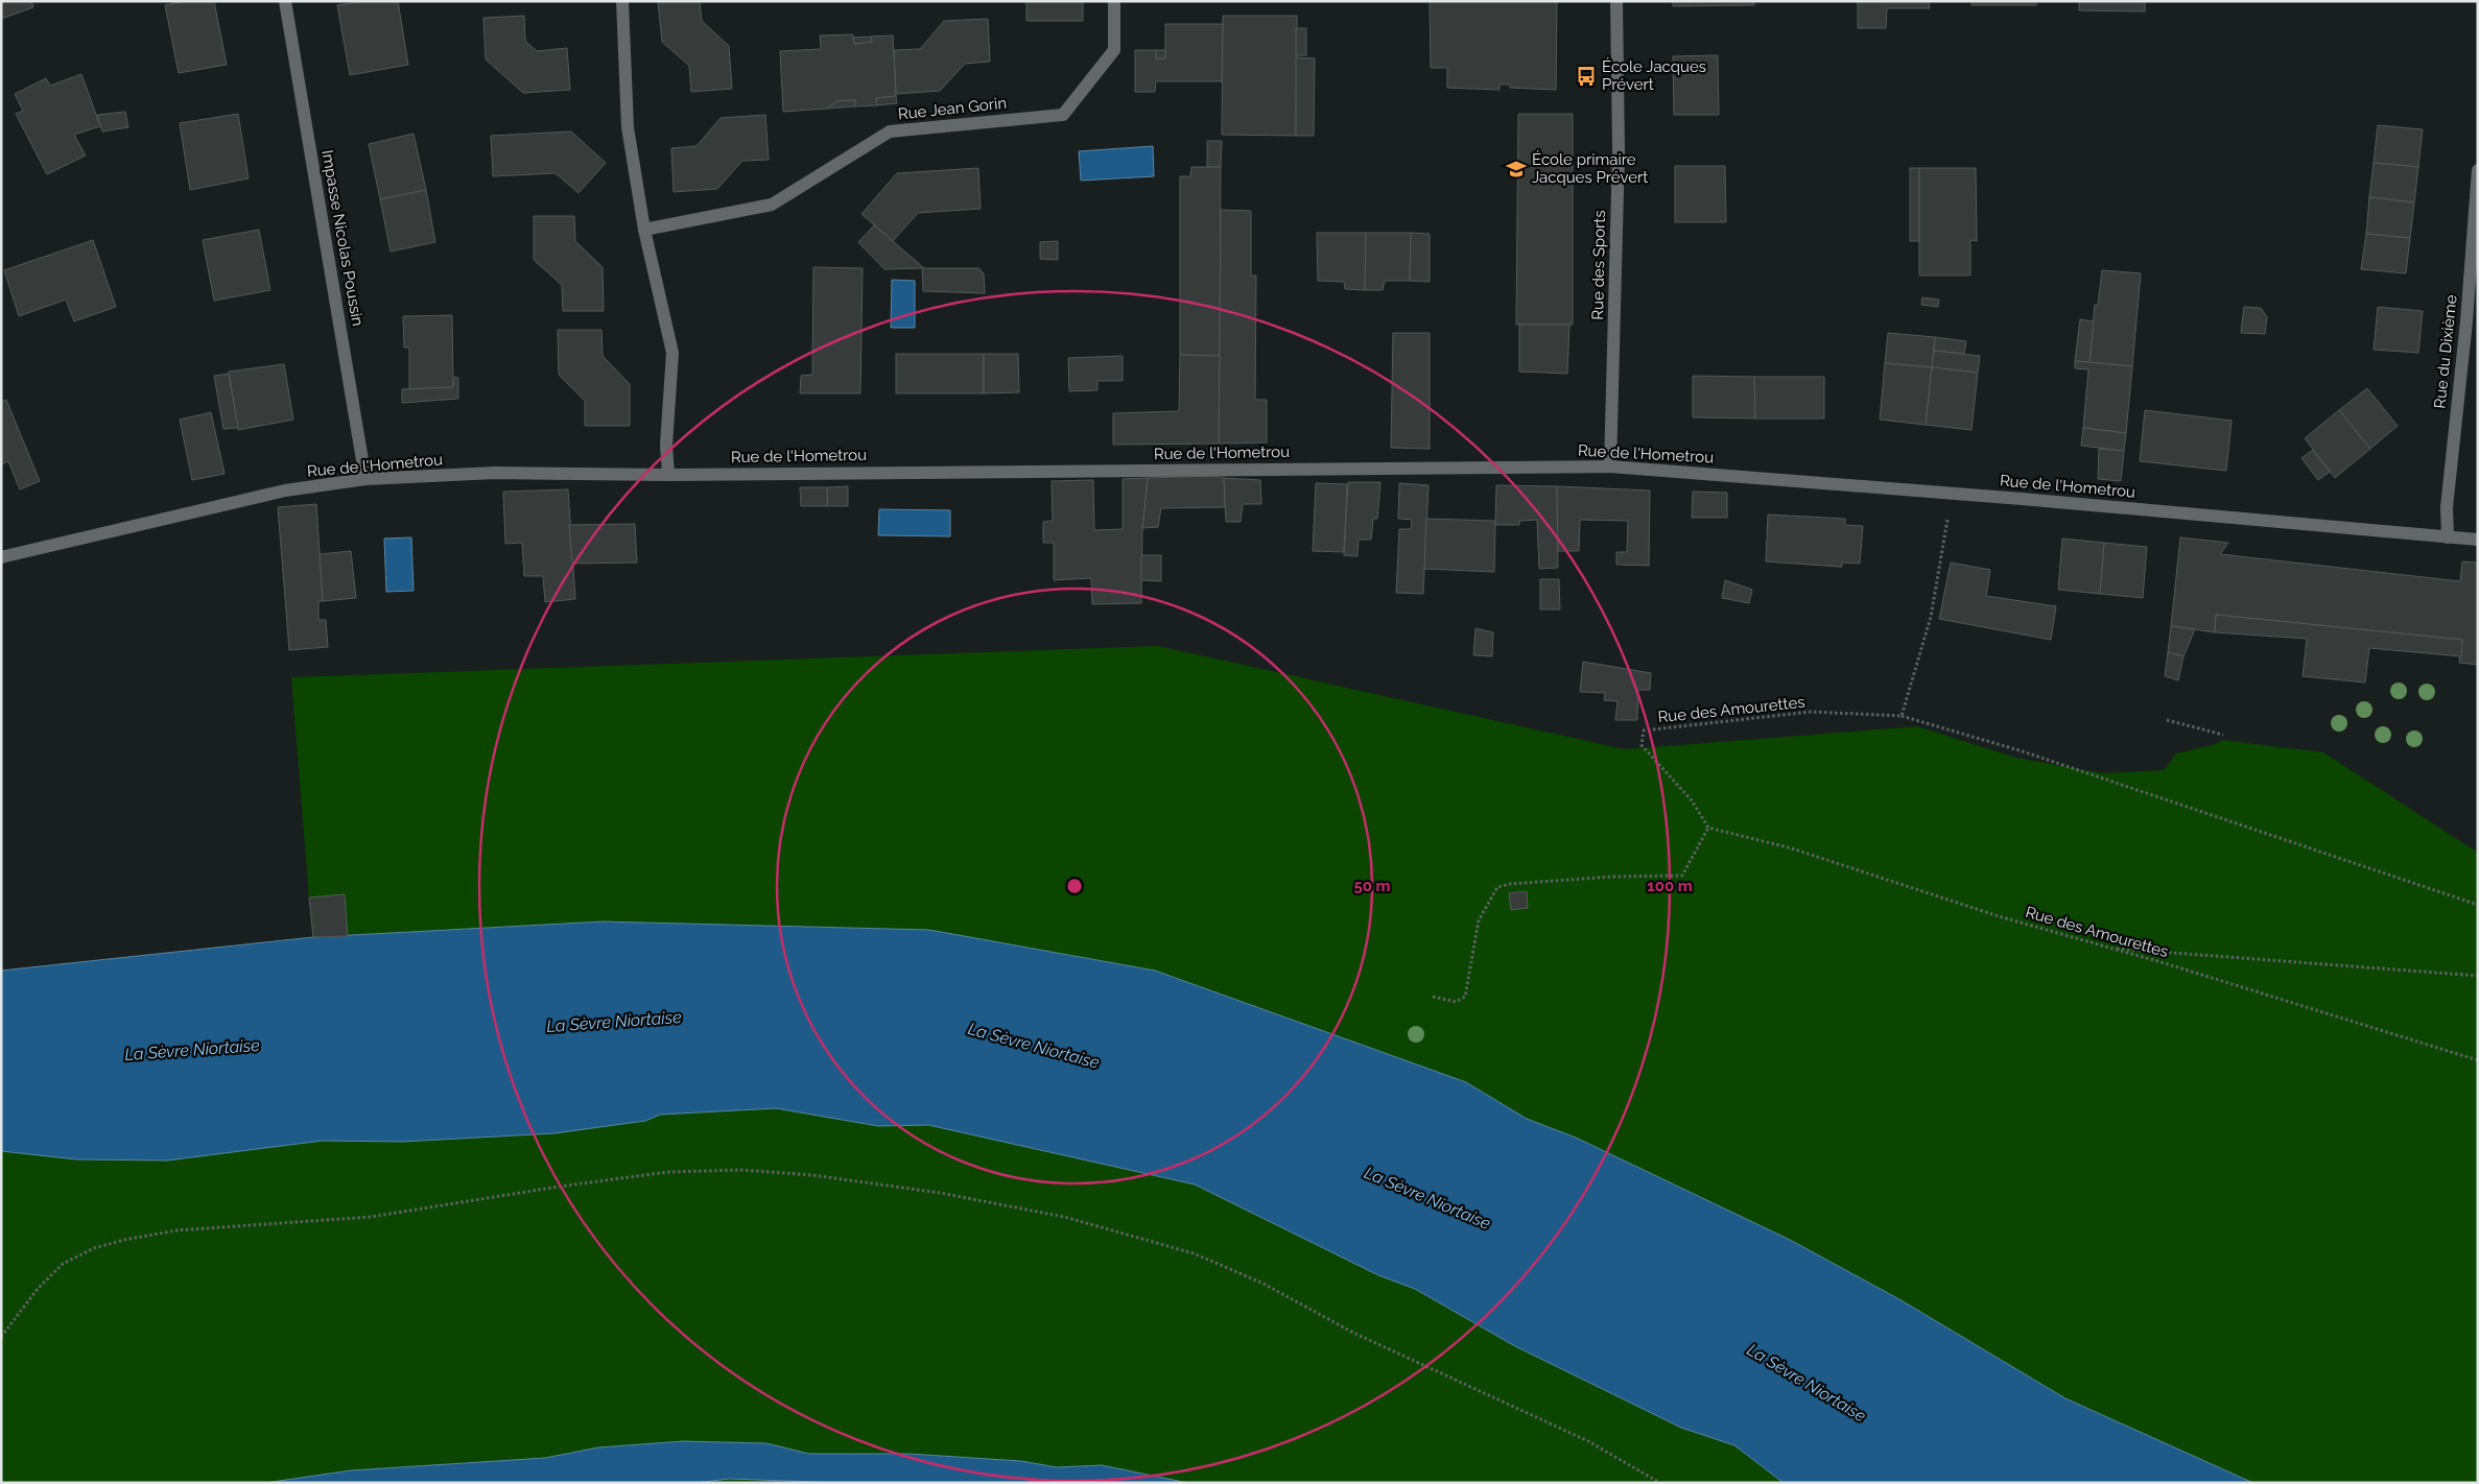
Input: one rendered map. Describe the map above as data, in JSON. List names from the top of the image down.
{
  "streets": {
    "street": [
      "Rue Jean Gorin",
      "Impasse Nicolas Poussin",
      "Rue des Sports",
      "Rue du Dixième",
      "Rue de l'Hometrou"
    ],
    "path": ["Rue des Amourettes"]
  },
  "crossings": [
    ["Impasse Nicolas Poussin", "Rue de l'Hometrou"],
    ["Rue des Sports", "Rue de l'Hometrou"],
    ["Rue du Dixième", "Rue de l'Hometrou"]
  ],
  "water": ["La Sèvre Niortaise"],
  "places": {
    "bus stop": ["École Jacques Prévert"],
    "school or university": ["École primaire Jacques Prévert"]
  },
  "rings": ["50 m", "100 m"]
}
